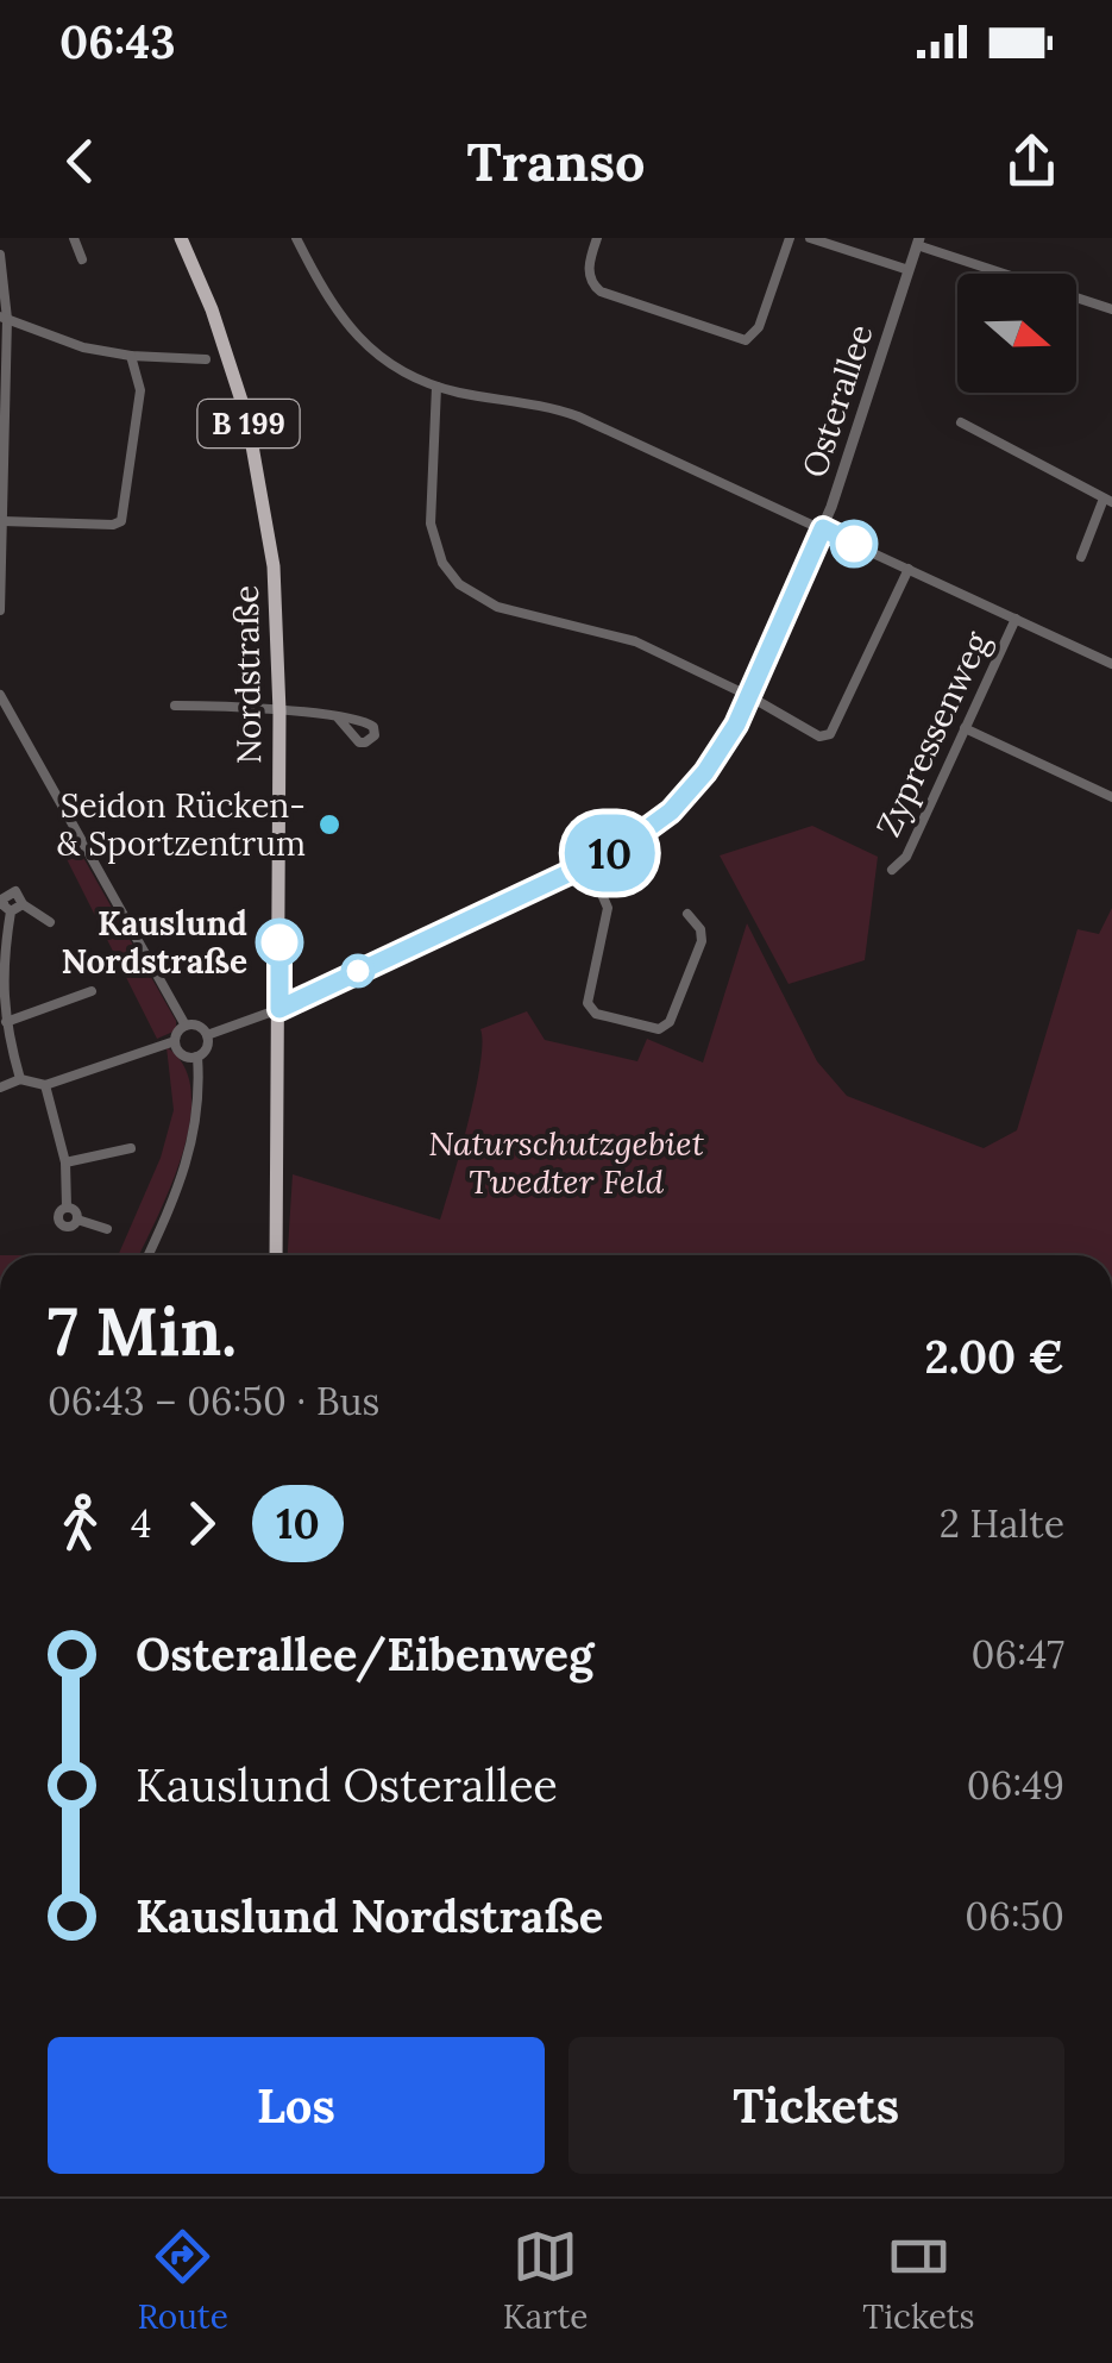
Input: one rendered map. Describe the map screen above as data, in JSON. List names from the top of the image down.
{
  "streets": {
    "main road": ["B 199", "Nordstraße"],
    "street": ["Osterallee", "Zypressenweg"]
  },
  "crossings": [
    ["Osterallee", "Nordstraße"]
  ],
  "parks": ["Naturschutzgebiet Twedter Feld"],
  "places": ["Seidon Rücken- & Sportzentrum", "Kauslund Nordstraße"],
  "lines": ["bus line 10"],
  "north": "right",
  "page": {
    "status": "06:43",
    "header": "Transo",
    "on_map": "10",
    "heading": ["7 Min.", "06:43 – 06:50 · Bus", "2.00 €"],
    "legs": ["4", "10", "2 Halte"],
    "list": [
      {
        "name": "Osterallee/Eibenweg",
        "value": "06:47"
      },
      {
        "name": "Kauslund Osterallee",
        "value": "06:49"
      },
      {
        "name": "Kauslund Nordstraße",
        "value": "06:50"
      }
    ],
    "buttons": ["Los", "Tickets"],
    "tabs": ["Route", "Karte", "Tickets"]
  }
}
